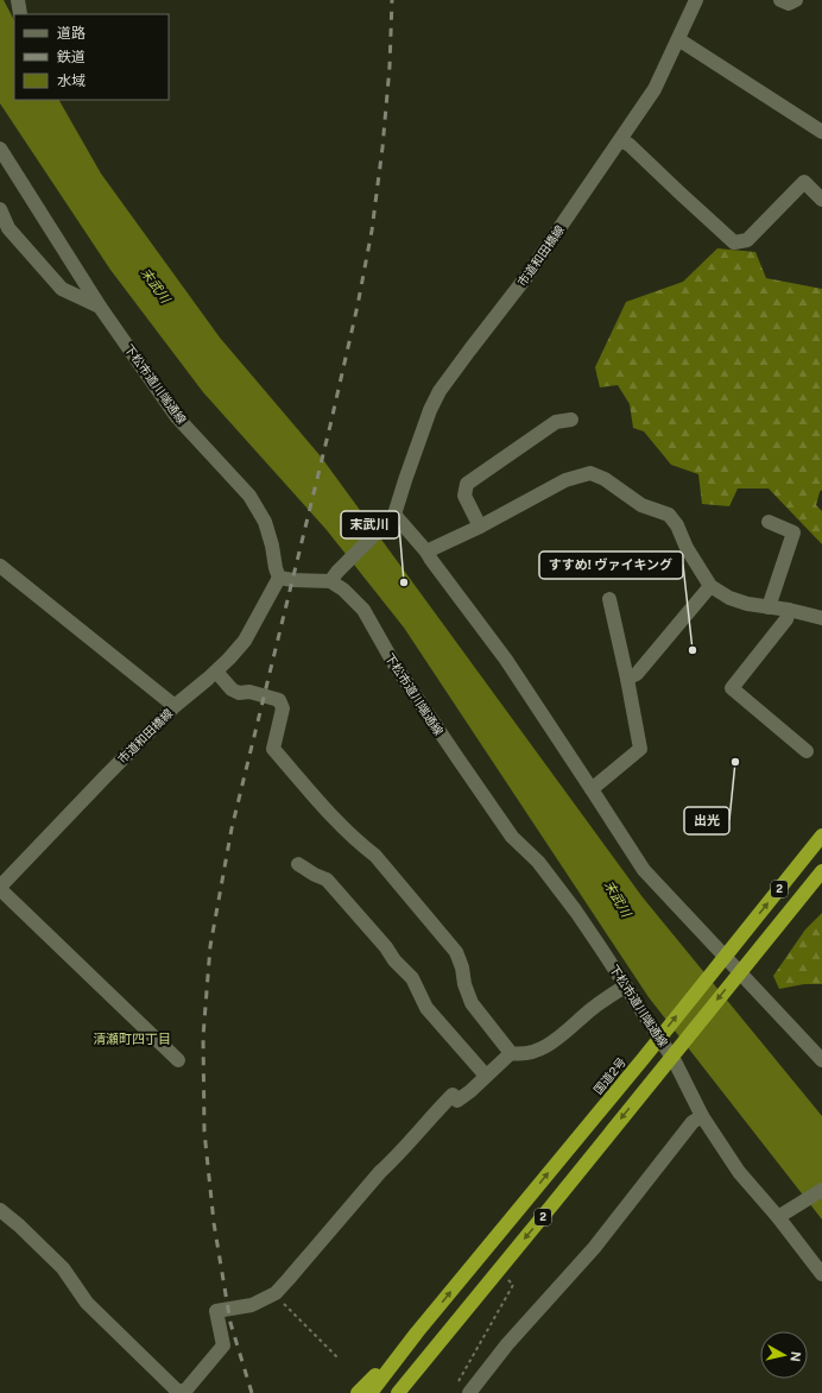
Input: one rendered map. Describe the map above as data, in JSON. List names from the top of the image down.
{
  "streets": {
    "highway": ["2", "国道2号"],
    "street": ["市道和田橋線", "下松市道川端通線"]
  },
  "crossings": [
    ["市道和田橋線", "下松市道川端通線"]
  ],
  "districts": ["清瀬町四丁目"],
  "water": ["末武川"],
  "places": ["末武川", "すすめ! ヴァイキング", "出光"],
  "legend": ["道路", "鉄道", "水域"],
  "north": "right"
}
